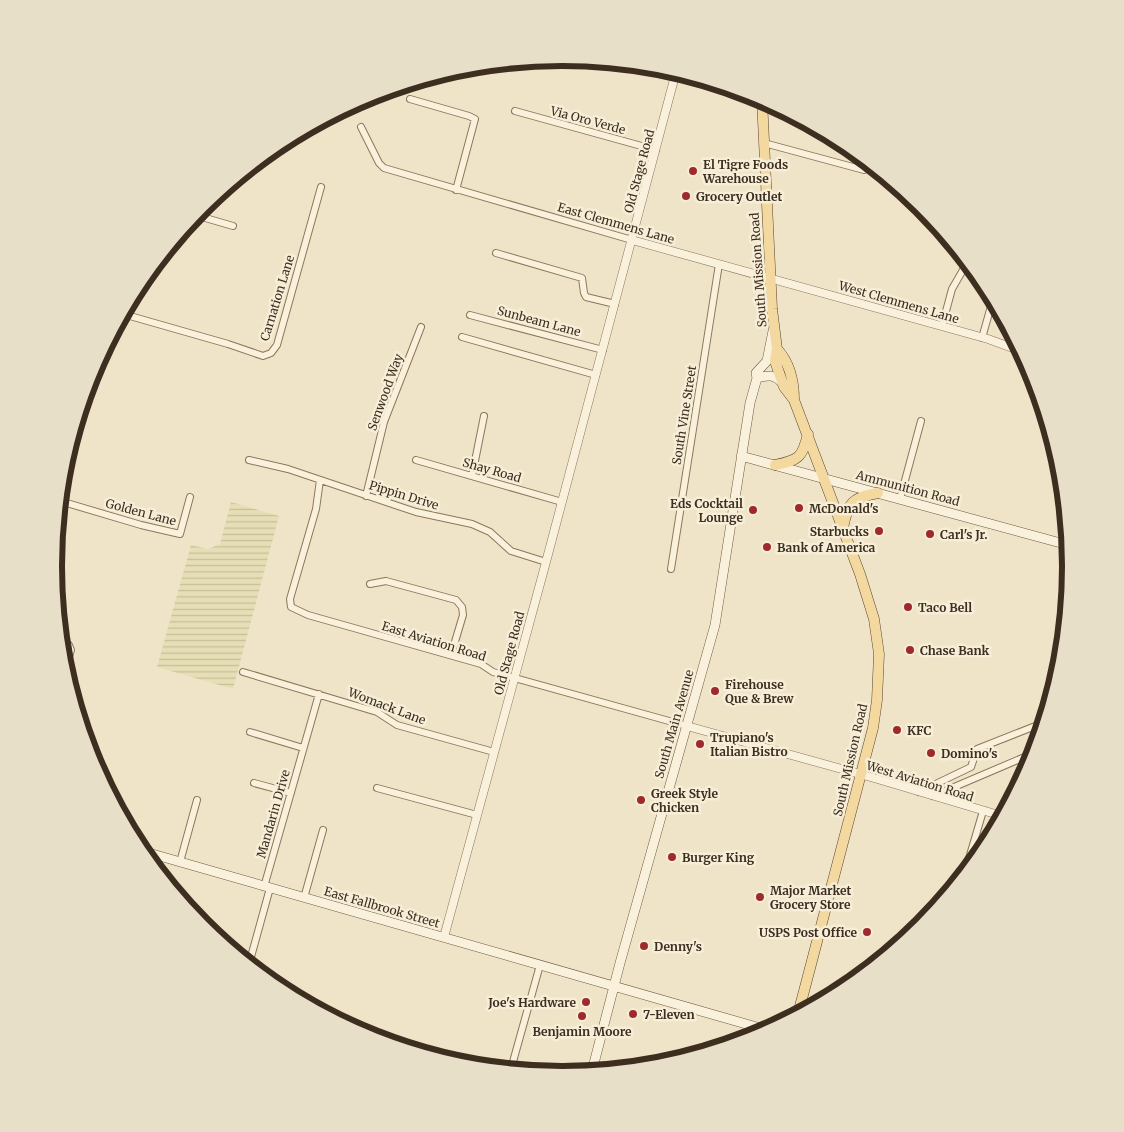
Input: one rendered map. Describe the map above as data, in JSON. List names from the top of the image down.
{
  "streets": {
    "main road": [
      "South Mission Road",
      "Ammunition Road",
      "South Main Avenue",
      "East Fallbrook Street"
    ],
    "street": [
      "Via Oro Verde",
      "Old Stage Road",
      "East Clemmens Lane",
      "Carnation Lane",
      "West Clemmens Lane",
      "Sunbeam Lane",
      "Senwood Way",
      "South Vine Street",
      "Shay Road",
      "Pippin Drive",
      "Golden Lane",
      "East Aviation Road",
      "Womack Lane",
      "West Aviation Road",
      "Mandarin Drive"
    ]
  },
  "crossings": [
    ["Via Oro Verde", "Old Stage Road"],
    ["Old Stage Road", "East Clemmens Lane"],
    ["Old Stage Road", "Sunbeam Lane"],
    ["Old Stage Road", "Shay Road"],
    ["Old Stage Road", "Pippin Drive"],
    ["Old Stage Road", "East Aviation Road"],
    ["Old Stage Road", "Womack Lane"],
    ["Old Stage Road", "East Fallbrook Street"],
    ["East Clemmens Lane", "South Mission Road"],
    ["East Clemmens Lane", "West Clemmens Lane"],
    ["East Clemmens Lane", "South Vine Street"],
    ["South Mission Road", "West Clemmens Lane"],
    ["South Mission Road", "Ammunition Road"],
    ["South Mission Road", "South Main Avenue"],
    ["South Mission Road", "West Aviation Road"],
    ["Senwood Way", "Pippin Drive"],
    ["Ammunition Road", "South Main Avenue"],
    ["Pippin Drive", "East Aviation Road"],
    ["East Aviation Road", "South Main Avenue"],
    ["East Aviation Road", "West Aviation Road"],
    ["Womack Lane", "Mandarin Drive"],
    ["South Main Avenue", "West Aviation Road"],
    ["South Main Avenue", "East Fallbrook Street"],
    ["Mandarin Drive", "East Fallbrook Street"]
  ],
  "places": [
    "El Tigre Foods Warehouse",
    "Grocery Outlet",
    "McDonald's",
    "Eds Cocktail Lounge",
    "Starbucks",
    "Carl's Jr.",
    "Bank of America",
    "Taco Bell",
    "Chase Bank",
    "Firehouse Que & Brew",
    "KFC",
    "Trupiano's Italian Bistro",
    "Domino's",
    "Greek Style Chicken",
    "Burger King",
    "Major Market Grocery Store",
    "USPS Post Office",
    "Denny's",
    "Joe's Hardware",
    "7-Eleven",
    "Benjamin Moore"
  ]
}
